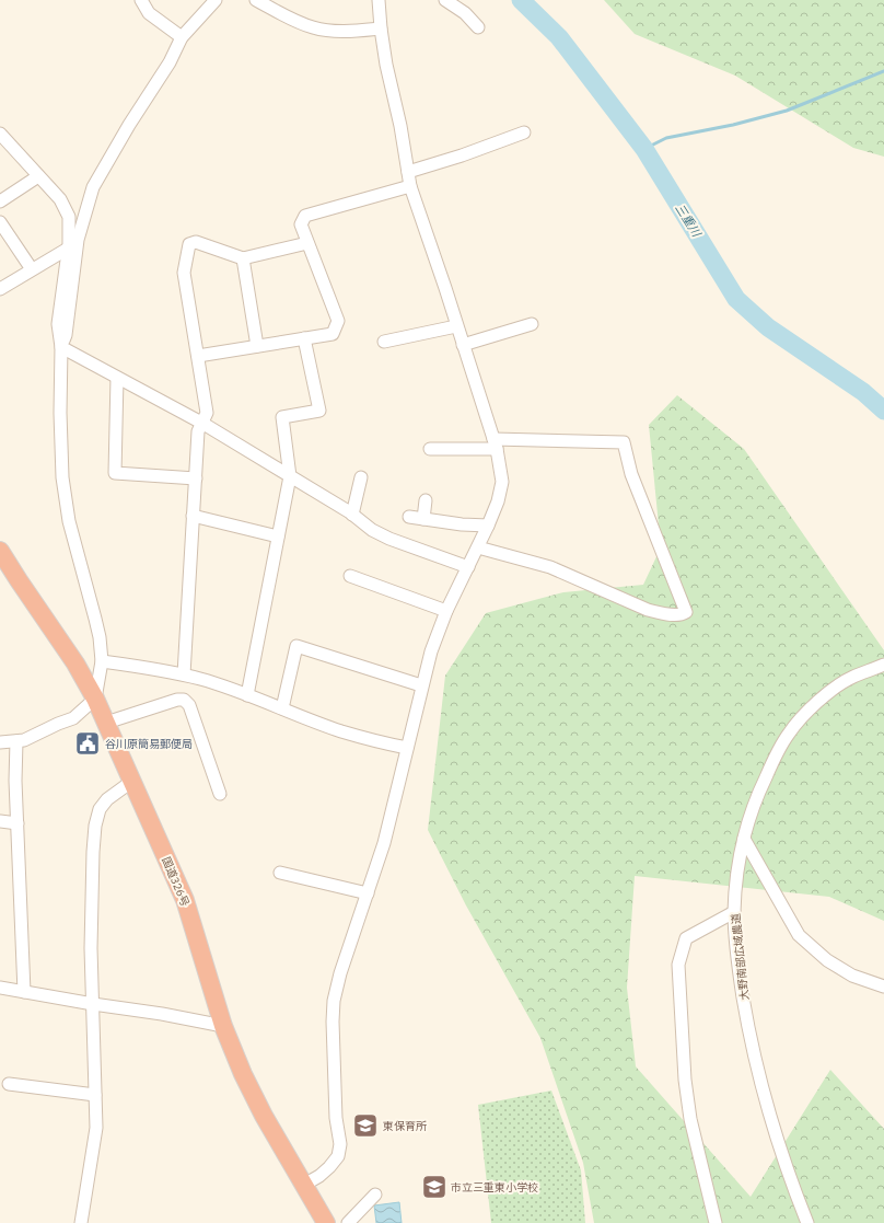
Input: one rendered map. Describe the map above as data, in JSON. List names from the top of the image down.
{
  "streets": {
    "highway": ["国道326号"],
    "street": ["大野南部広域農道"]
  },
  "water": ["三重川"],
  "places": {
    "public building": ["谷川原簡易郵便局"],
    "school or university": ["東保育所", "市立三重東小学校"]
  }
}
